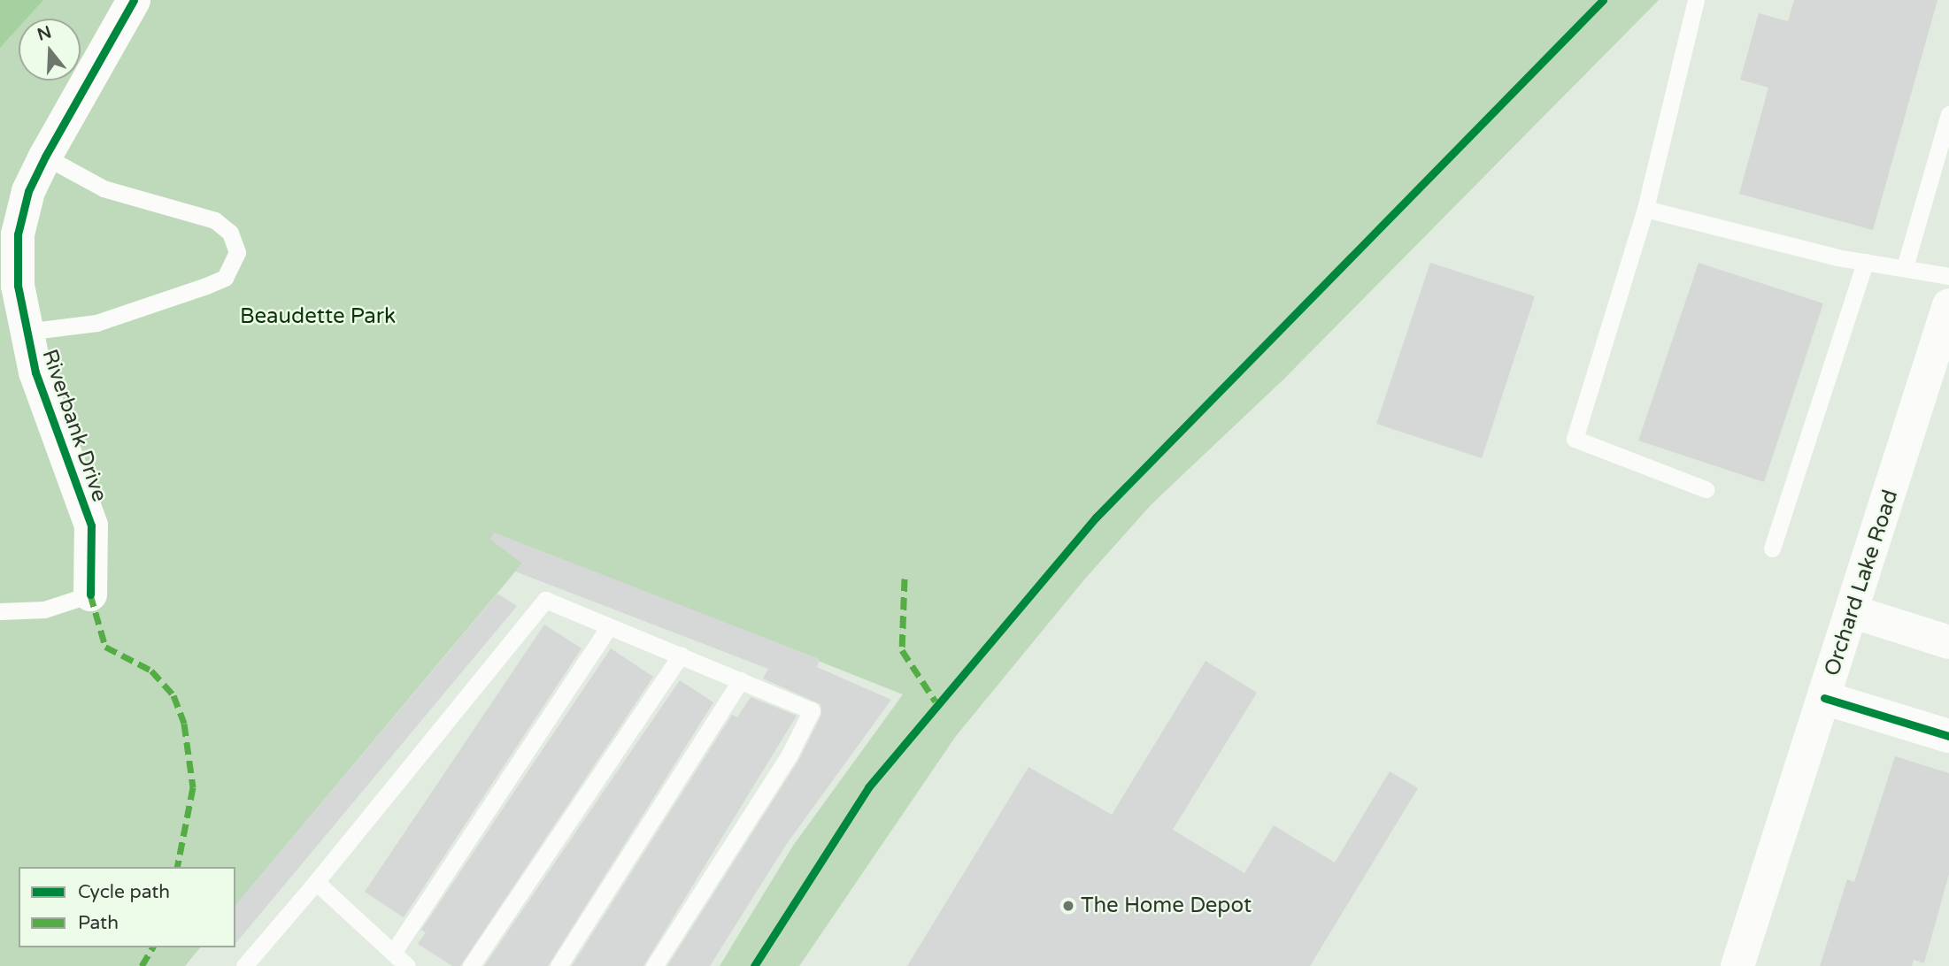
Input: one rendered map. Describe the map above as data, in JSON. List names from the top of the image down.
{
  "streets": {
    "street": ["Riverbank Drive", "Orchard Lake Road"]
  },
  "parks": ["Beaudette Park"],
  "places": ["The Home Depot"],
  "legend": ["Cycle path", "Path"],
  "north": "top"
}
